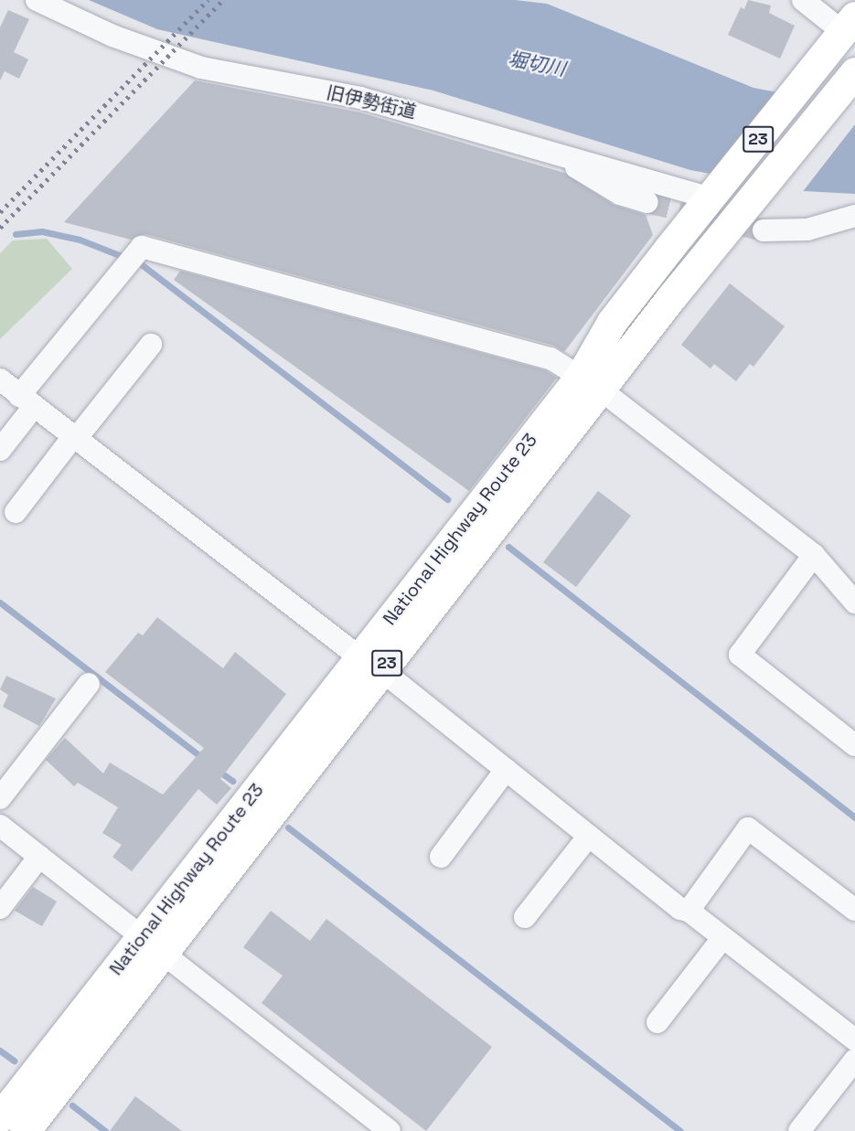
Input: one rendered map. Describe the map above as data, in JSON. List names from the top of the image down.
{
  "streets": {
    "highway": ["23", "National Highway Route 23"],
    "street": ["旧伊勢街道"]
  },
  "crossings": [
    ["旧伊勢街道", "National Highway Route 23"]
  ],
  "water": ["堀切川"]
}
